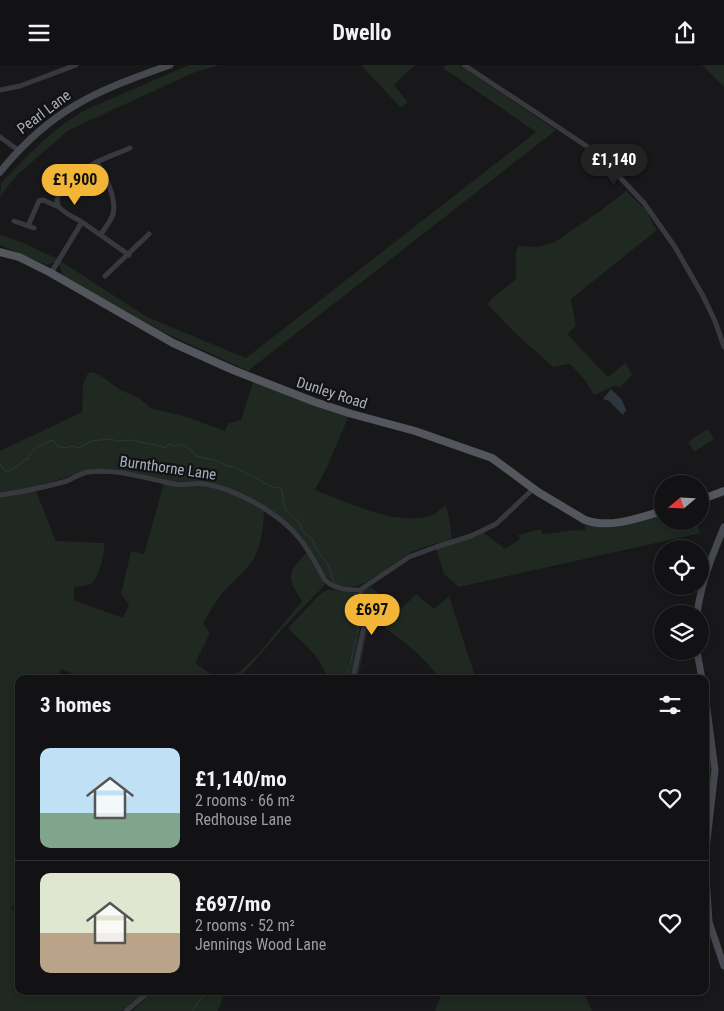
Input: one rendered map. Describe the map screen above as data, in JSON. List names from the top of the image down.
{
  "streets": {
    "main road": ["Dunley Road"],
    "street": ["Pearl Lane", "Burnthorne Lane"]
  },
  "north": "left",
  "page": {
    "header": "Dwello",
    "price": ["£1,140", "£1,900", "£697"],
    "heading": "3 homes",
    "list": [
      {
        "name": "£1,140/mo",
        "note": "2 rooms · 66 m² · Redhouse Lane"
      },
      {
        "name": "£697/mo",
        "note": "2 rooms · 52 m² · Jennings Wood Lane"
      }
    ]
  }
}
